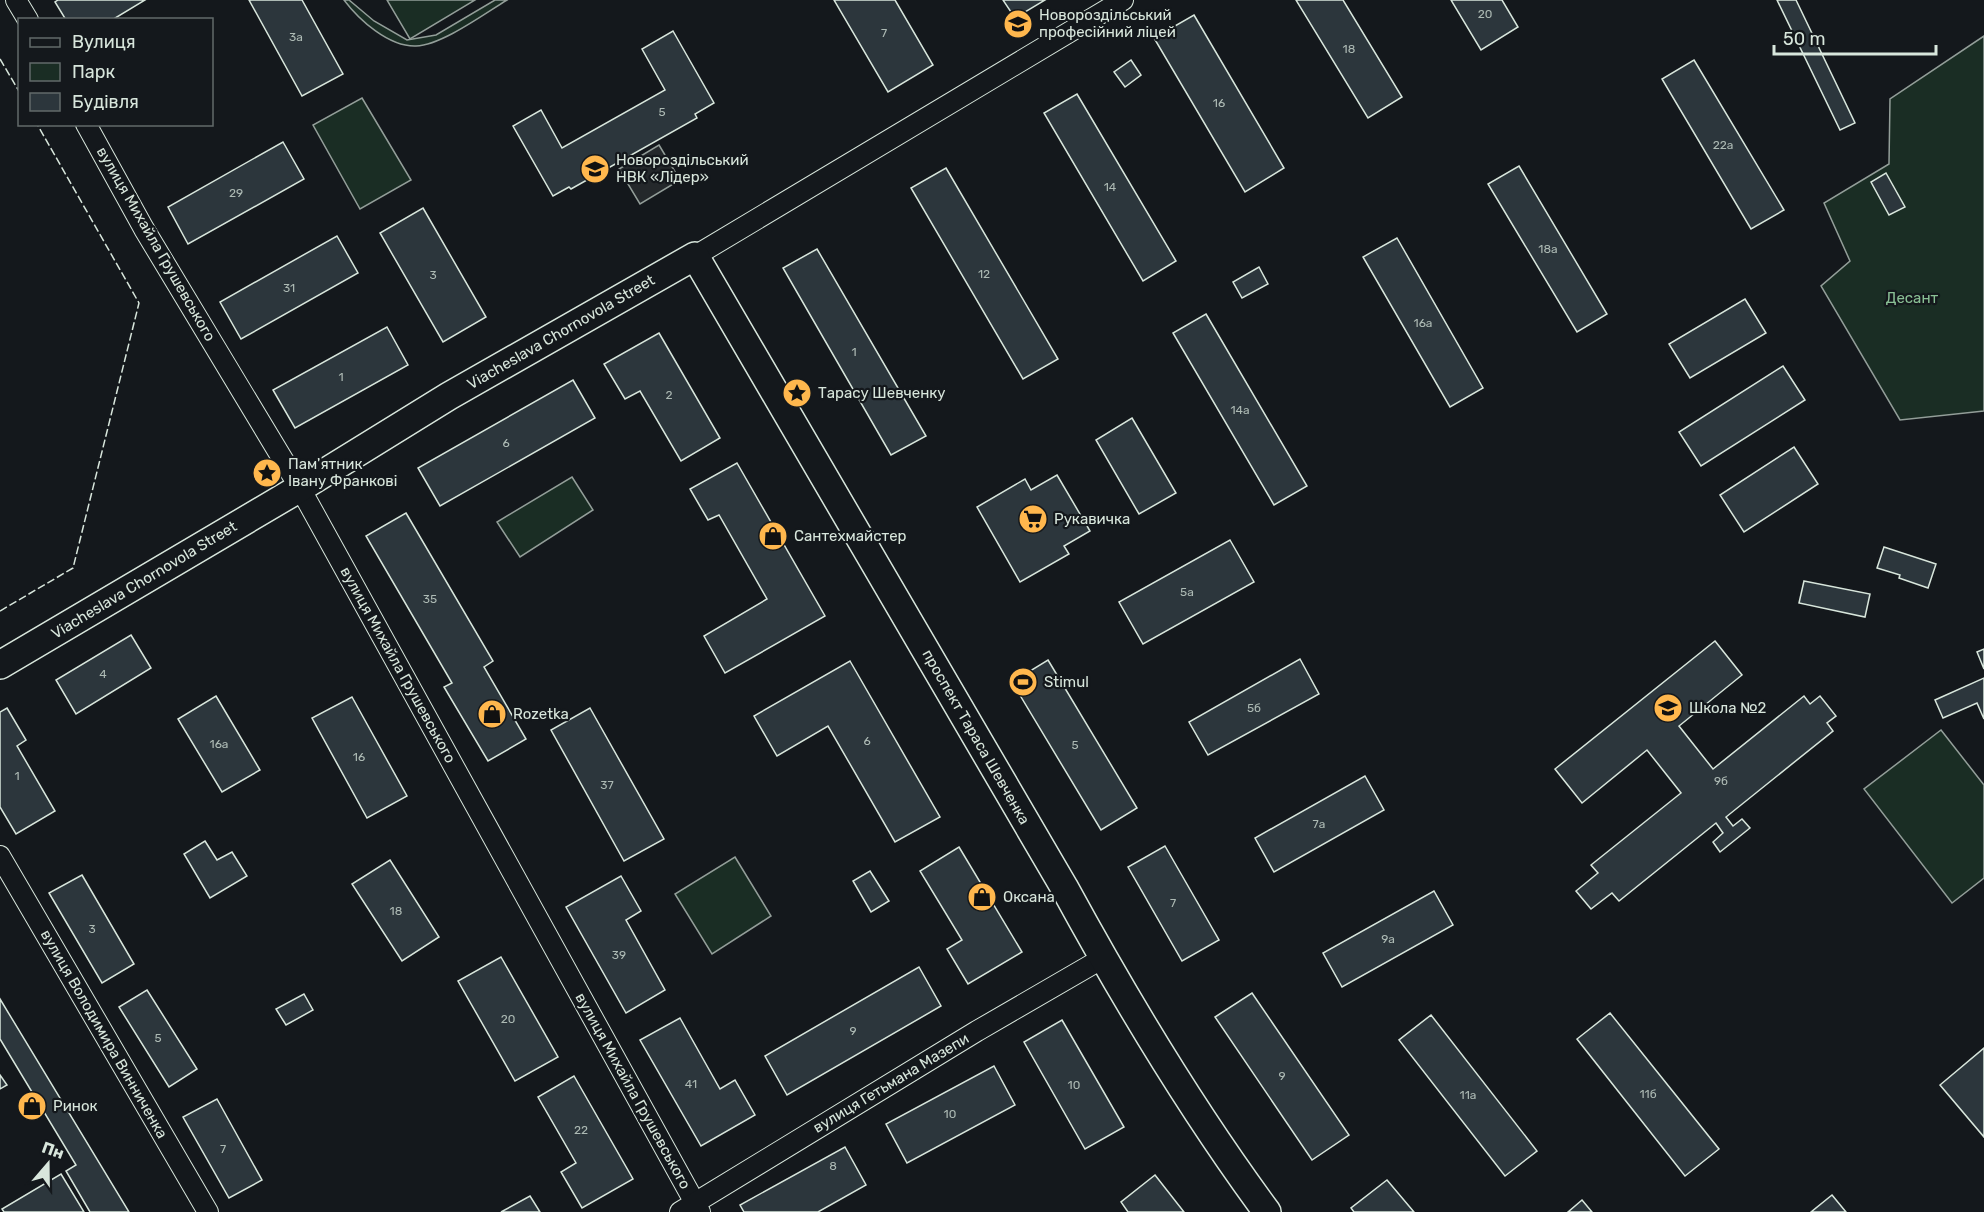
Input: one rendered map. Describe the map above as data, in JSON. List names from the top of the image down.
{
  "streets": {
    "street": [
      "вулиця Михайла Грушевського",
      "Viacheslava Chornovola Street",
      "проспект Тараса Шевченка",
      "вулиця Володимира Винниченка",
      "вулиця Гетьмана Мазепи"
    ]
  },
  "crossings": [
    ["вулиця Михайла Грушевського", "Viacheslava Chornovola Street"],
    ["вулиця Михайла Грушевського", "вулиця Гетьмана Мазепи"],
    ["Viacheslava Chornovola Street", "проспект Тараса Шевченка"],
    ["проспект Тараса Шевченка", "вулиця Гетьмана Мазепи"]
  ],
  "parks": ["Десант"],
  "places": {
    "school or university": ["Новороздільський професійний ліцей", "Новороздільський НВК «Лідер»", "Школа №2"],
    "place": ["Тарасу Шевченку", "Пам'ятник Івану Франкові"],
    "supermarket": ["Рукавичка"],
    "shop": [
      "Сантехмайстер",
      "Rozetka",
      "Оксана",
      "Ринок"
    ],
    "sports": ["Stimul"]
  },
  "house_numbers": [
    "20",
    "7",
    "3а",
    "18",
    "16",
    "5",
    "22а",
    "14",
    "29",
    "18а",
    "12",
    "3",
    "31",
    "16а",
    "1",
    "1",
    "2",
    "14а",
    "6",
    "5а",
    "35",
    "4",
    "5б",
    "6",
    "16а",
    "5",
    "16",
    "1",
    "9б",
    "37",
    "7а",
    "7",
    "18",
    "3",
    "9а",
    "39",
    "20",
    "9",
    "5",
    "9",
    "41",
    "10",
    "11б",
    "11а",
    "10",
    "22",
    "7",
    "8"
  ],
  "legend": ["Вулиця", "Парк", "Будівля"],
  "scale_bar": "50 m",
  "north": "top"
}
